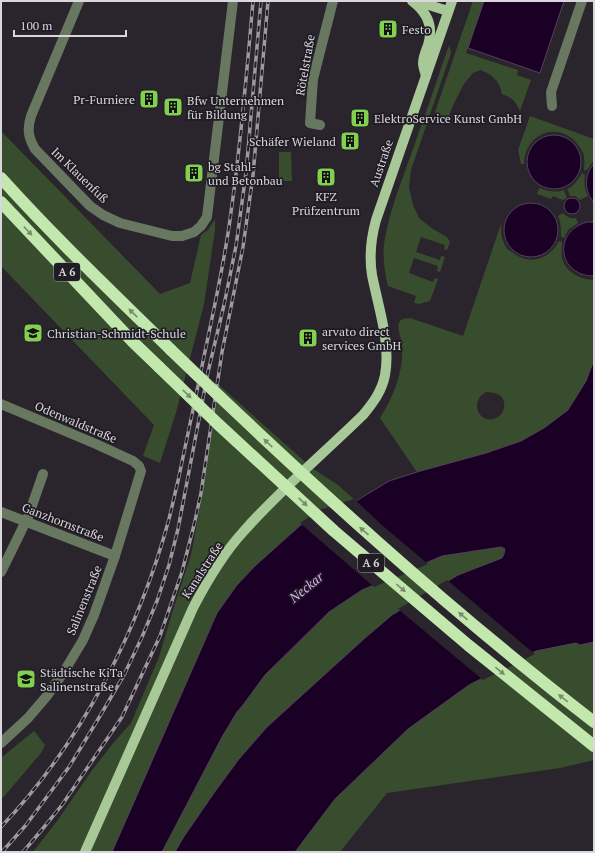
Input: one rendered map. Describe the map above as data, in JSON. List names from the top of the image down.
{
  "streets": {
    "highway": ["A 6"],
    "main road": ["Austraße", "Kanalstraße"],
    "street": [
      "Rötelstraße",
      "Im Klauenfuß",
      "Odenwaldstraße",
      "Ganzhornstraße",
      "Salinenstraße"
    ]
  },
  "crossings": [
    ["Austraße", "Kanalstraße"],
    ["Odenwaldstraße", "Salinenstraße"],
    ["Ganzhornstraße", "Salinenstraße"]
  ],
  "water": ["Neckar"],
  "places": {
    "building": [
      "Festo",
      "Pr-Furniere",
      "Bfw Unternehmen für Bildung",
      "ElektroService Kunst GmbH",
      "Schäfer Wieland",
      "bg Stahl- und Betonbau",
      "KFZ Prüfzentrum",
      "arvato direct services GmbH"
    ],
    "school or university": ["Christian-Schmidt-Schule", "Städtische KiTa Salinenstraße"]
  },
  "scale_bar": "100 m"
}
